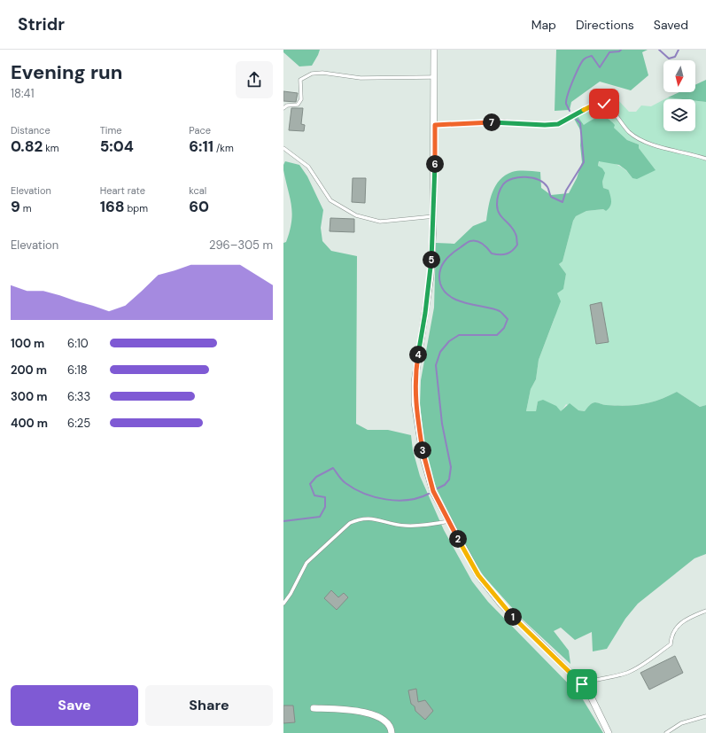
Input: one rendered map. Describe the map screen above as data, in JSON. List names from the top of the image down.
{
  "north": "bottom",
  "page": {
    "header": "Stridr",
    "nav": ["Map", "Directions", "Saved"],
    "heading": ["Evening run", "18:41"],
    "stats": [
      ["Distance", "0.82 km"],
      ["Time", "5:04"],
      ["Pace", "6:11 /km"],
      ["Elevation", "9 m"],
      ["Heart rate", "168 bpm"],
      ["kcal", "60"]
    ],
    "pins": [
      "7",
      "6",
      "5",
      "4",
      "3",
      "2",
      "1"
    ],
    "chart": ["Elevation", "296–305 m"],
    "list": [
      {
        "name": "100 m",
        "note": "6:10"
      },
      {
        "name": "200 m",
        "note": "6:18"
      },
      {
        "name": "300 m",
        "note": "6:33"
      },
      {
        "name": "400 m",
        "note": "6:25"
      }
    ],
    "buttons": ["Save", "Share"]
  }
}
